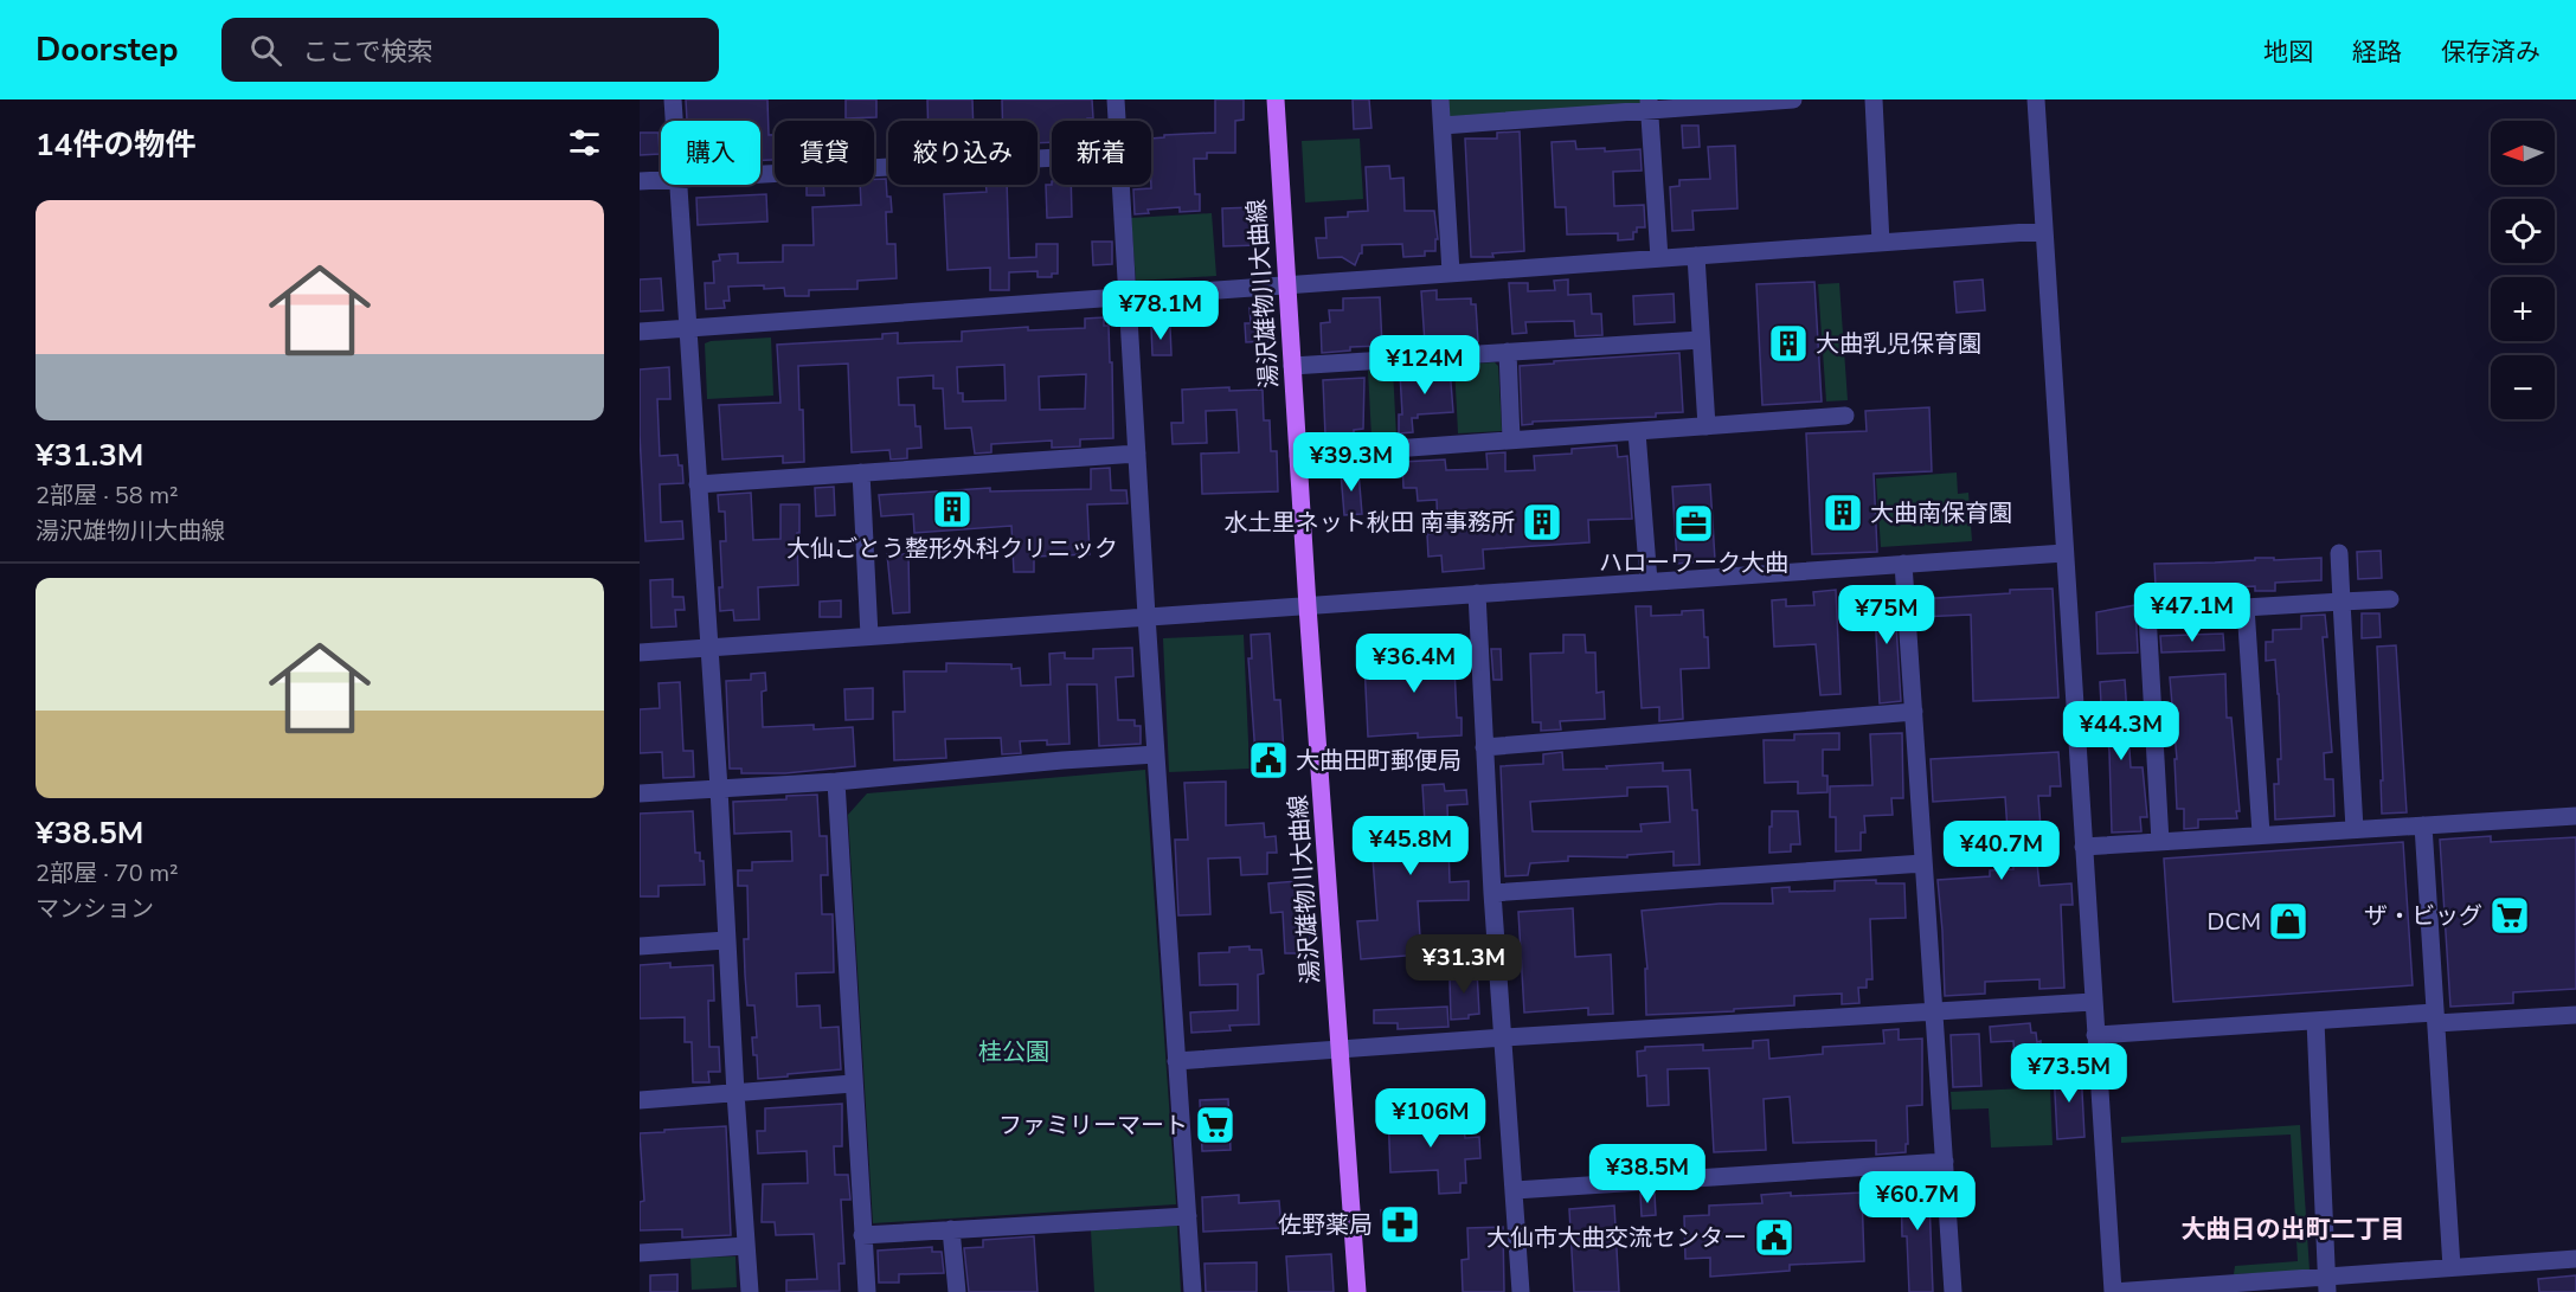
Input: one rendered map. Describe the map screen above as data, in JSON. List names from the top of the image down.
{
  "streets": {
    "main road": ["湯沢雄物川大曲線"]
  },
  "districts": ["大曲日の出町二丁目"],
  "parks": ["桂公園"],
  "places": {
    "building": [
      "大曲乳児保育園",
      "大仙ごとう整形外科クリニック",
      "大曲南保育園",
      "水土里ネット秋田 南事務所"
    ],
    "office": ["ハローワーク大曲"],
    "public building": ["大曲田町郵便局", "大仙市大曲交流センター"],
    "supermarket": ["ザ・ビッグ", "ファミリーマート"],
    "shop": ["DCM"],
    "pharmacy": ["佐野薬局"]
  },
  "north": "left",
  "page": {
    "header": "Doorstep",
    "search": "ここで検索",
    "nav": ["地図", "経路", "保存済み"],
    "heading": "14件の物件",
    "map_buttons": ["+", "−"],
    "chip": [
      "購入",
      "賃貸",
      "絞り込み",
      "新着"
    ],
    "list": [
      {
        "name": "¥31.3M",
        "note": "2部屋 · 58 m² · 湯沢雄物川大曲線"
      },
      {
        "name": "¥38.5M",
        "note": "2部屋 · 70 m² · マンション"
      }
    ],
    "price": [
      "¥78.1M",
      "¥124M",
      "¥39.3M",
      "¥47.1M",
      "¥75M",
      "¥36.4M",
      "¥44.3M",
      "¥45.8M",
      "¥40.7M",
      "¥31.3M",
      "¥73.5M",
      "¥106M",
      "¥38.5M",
      "¥60.7M"
    ]
  }
}
